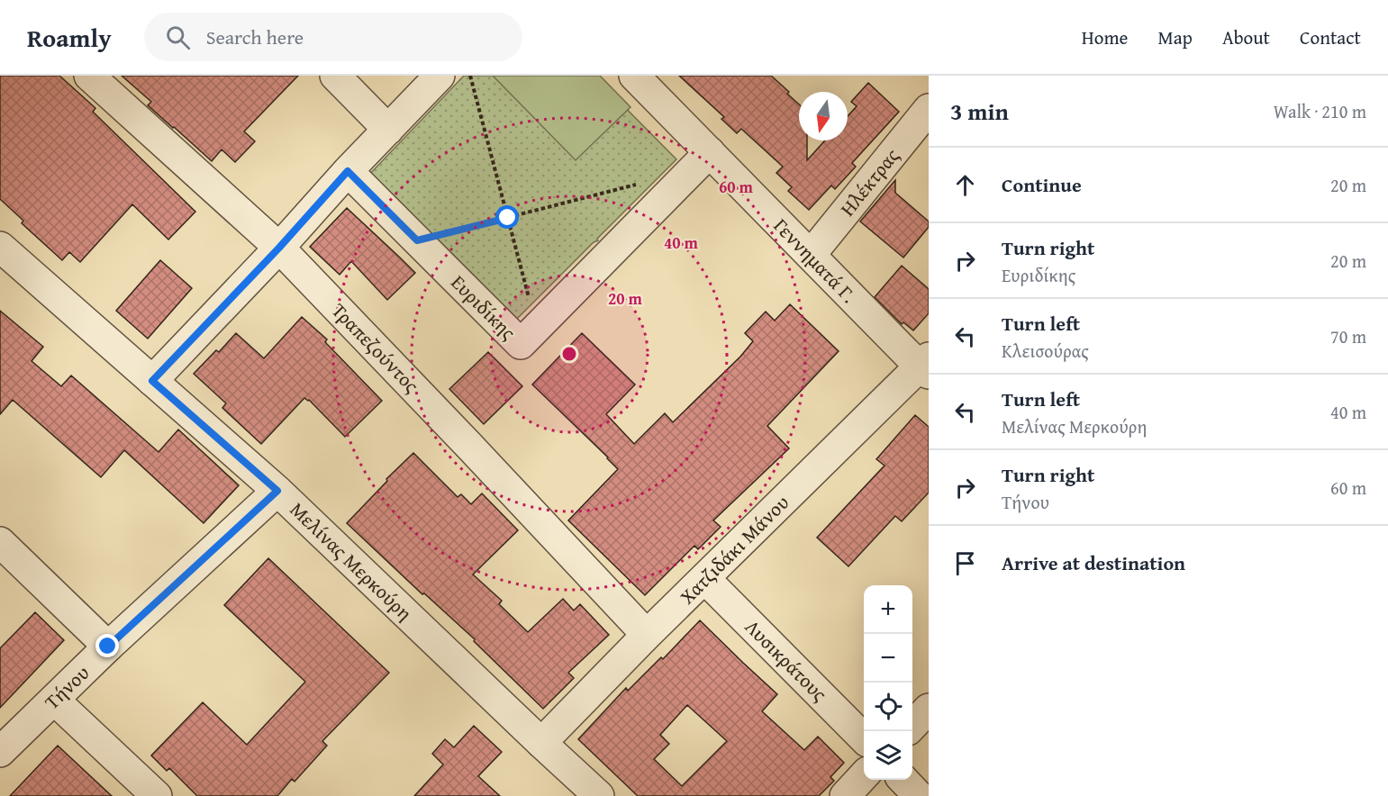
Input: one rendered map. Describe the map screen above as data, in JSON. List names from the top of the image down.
{
  "streets": {
    "street": [
      "Ηλέκτρας",
      "Γεννηματά Γ.",
      "Ευριδίκης",
      "Τραπεζούντος",
      "Χατζιδάκι Μάνου",
      "Μελίνας Μερκούρη",
      "Λυσικράτους",
      "Τήνου"
    ]
  },
  "crossings": [
    ["Ηλέκτρας", "Γεννηματά Γ."],
    ["Γεννηματά Γ.", "Ευριδίκης"],
    ["Γεννηματά Γ.", "Χατζιδάκι Μάνου"],
    ["Τραπεζούντος", "Χατζιδάκι Μάνου"],
    ["Χατζιδάκι Μάνου", "Μελίνας Μερκούρη"],
    ["Χατζιδάκι Μάνου", "Λυσικράτους"],
    ["Μελίνας Μερκούρη", "Τήνου"]
  ],
  "north": "bottom",
  "page": {
    "header": "Roamly",
    "search": "Search here",
    "nav": [
      "Home",
      "Map",
      "About",
      "Contact"
    ],
    "heading": ["3 min", "Walk · 210 m"],
    "list": [
      ["Continue", "20 m"],
      ["Turn right", "Ευριδίκης", "20 m"],
      ["Turn left", "Κλεισούρας", "70 m"],
      ["Turn left", "Μελίνας Μερκούρη", "40 m"],
      ["Turn right", "Τήνου", "60 m"],
      "Arrive at destination"
    ],
    "map_buttons": ["+", "−"]
  },
  "rings": ["60 m", "40 m", "20 m"]
}
